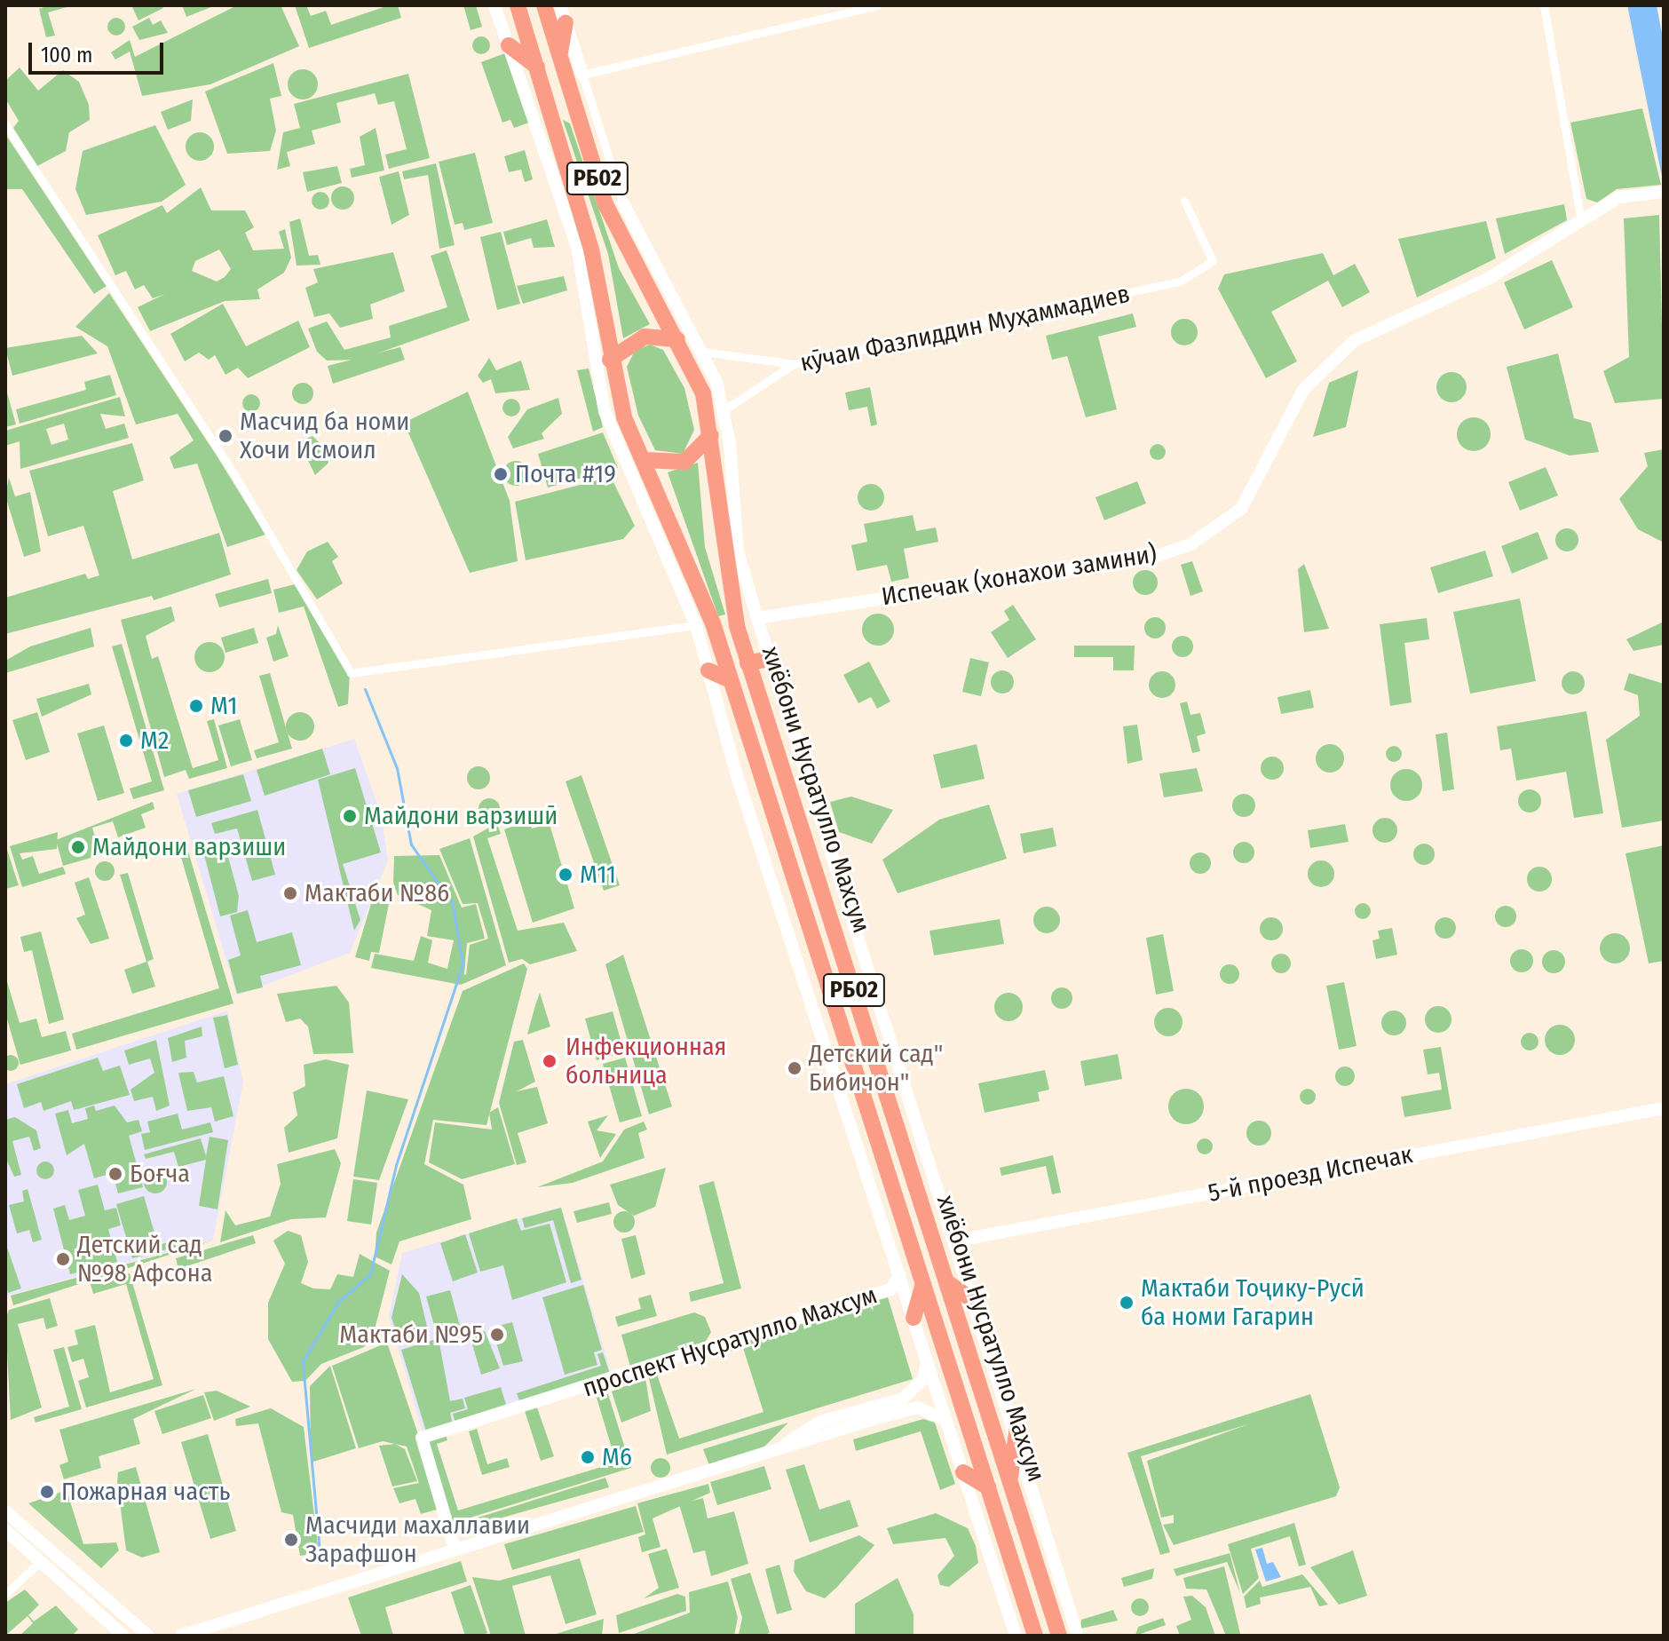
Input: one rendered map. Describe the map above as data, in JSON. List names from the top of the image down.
{
  "streets": {
    "highway": ["РБ02", "хиёбони Нусратулло Махсум"],
    "street": [
      "кӯчаи Фазлиддин Муҳаммадиев",
      "Испечак (хонахои замини)",
      "5-й проезд Испечак",
      "проспект Нусратулло Махсум"
    ]
  },
  "places": [
    "Масчид ба номи Хочи Исмоил",
    "Почта #19",
    "M1",
    "М2",
    "Майдони варзишӣ",
    "Майдони варзиши",
    "M11",
    "Мактаби №86",
    "Инфекционная больница",
    "Детский сад\" Бибичон\"",
    "Боғча",
    "Детский сад №98 Афсона",
    "Мактаби Тоҷику-Русӣ ба номи Гагарин",
    "Mактаби №95",
    "М6",
    "Пожарная часть",
    "Масчиди махаллавии Зарафшон"
  ],
  "scale_bar": "100 m"
}
